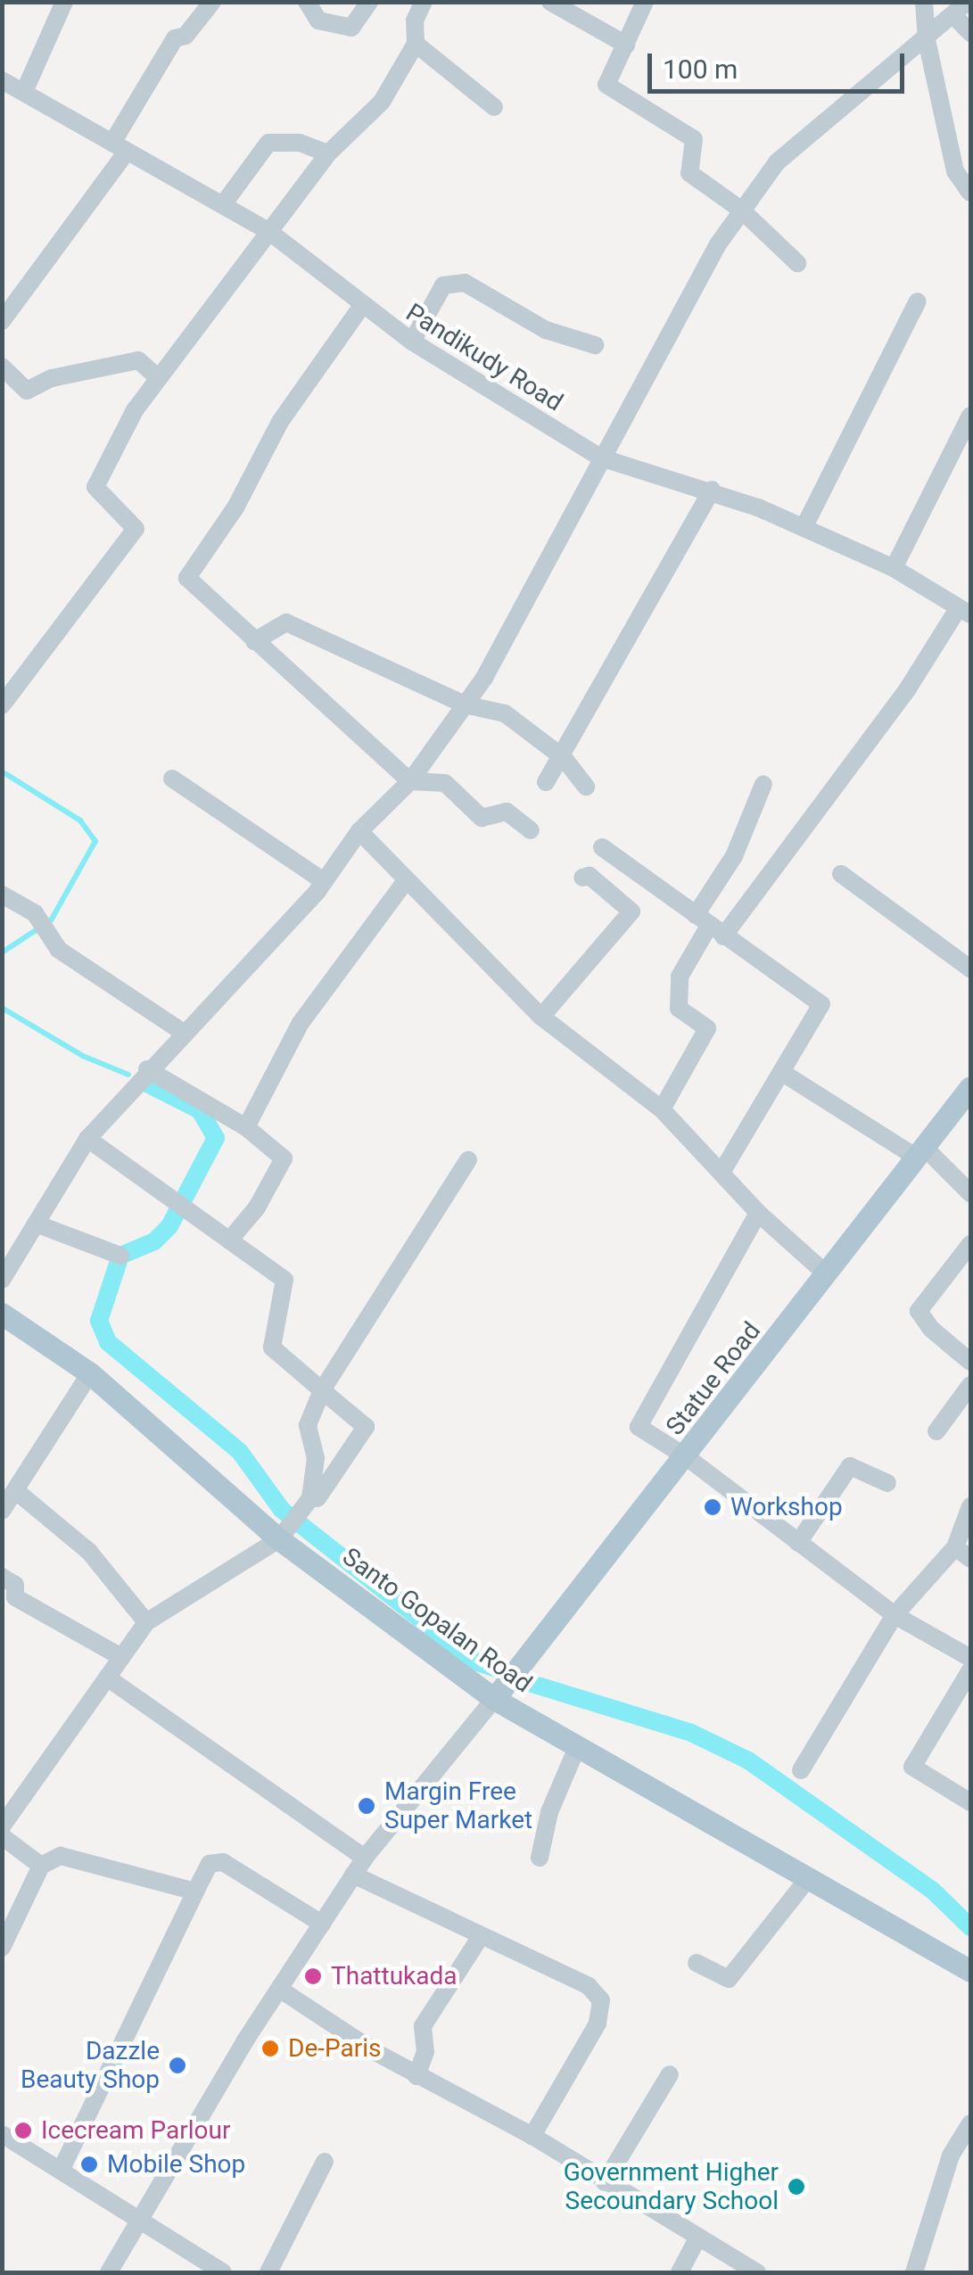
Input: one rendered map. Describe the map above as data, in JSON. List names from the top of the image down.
{
  "streets": {
    "main road": ["Statue Road", "Santo Gopalan Road"],
    "street": ["Pandikudy Road"]
  },
  "crossings": [
    ["Statue Road", "Santo Gopalan Road"]
  ],
  "places": [
    "Workshop",
    "Margin Free Super Market",
    "Thattukada",
    "De-Paris",
    "Dazzle Beauty Shop",
    "Icecream Parlour",
    "Mobile Shop",
    "Government Higher Secoundary School"
  ],
  "scale_bar": "100 m"
}
